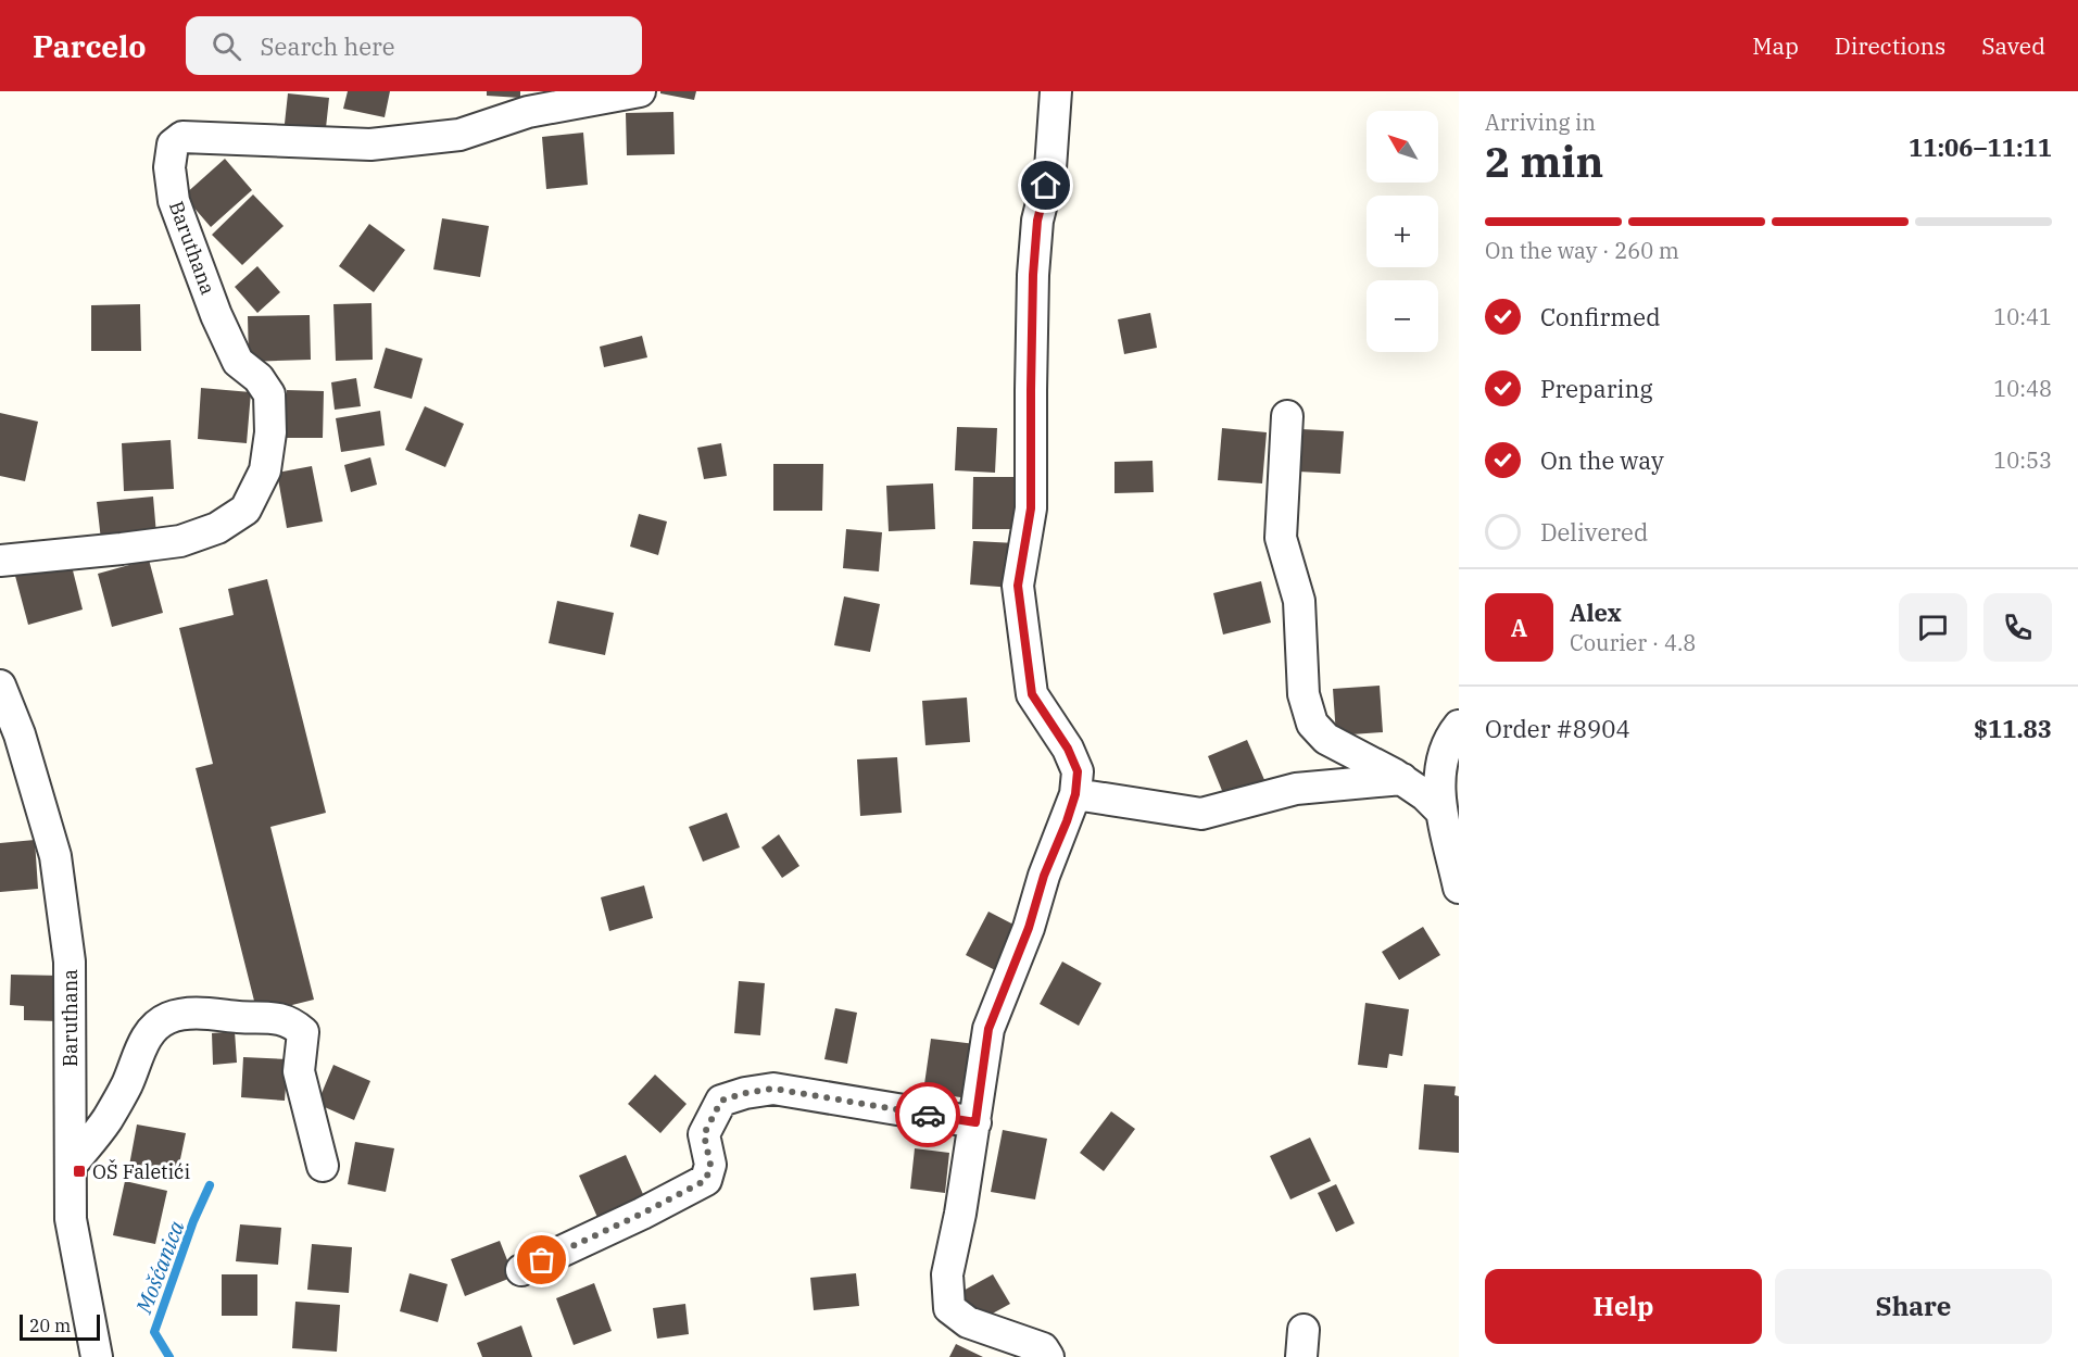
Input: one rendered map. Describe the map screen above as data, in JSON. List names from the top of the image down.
{
  "streets": {
    "street": ["Baruthana"]
  },
  "water": ["Mošćanica"],
  "places": {
    "transit": ["OŠ Faletići"]
  },
  "scale_bar": "20 m",
  "north": "top left",
  "page": {
    "header": "Parcelo",
    "search": "Search here",
    "nav": ["Map", "Directions", "Saved"],
    "heading": ["2 min", "Arriving in", "11:06–11:11"],
    "panel": [
      "Alex",
      "Courier · 4.8",
      "Order #8904",
      "$11.83"
    ],
    "map_buttons": ["+", "−"],
    "bar": "On the way · 260 m",
    "list": [
      ["Confirmed", "10:41"],
      ["Preparing", "10:48"],
      ["On the way", "10:53"],
      "Delivered"
    ],
    "round": "A",
    "buttons": ["Help", "Share"],
    "scale": "20 m"
  }
}
